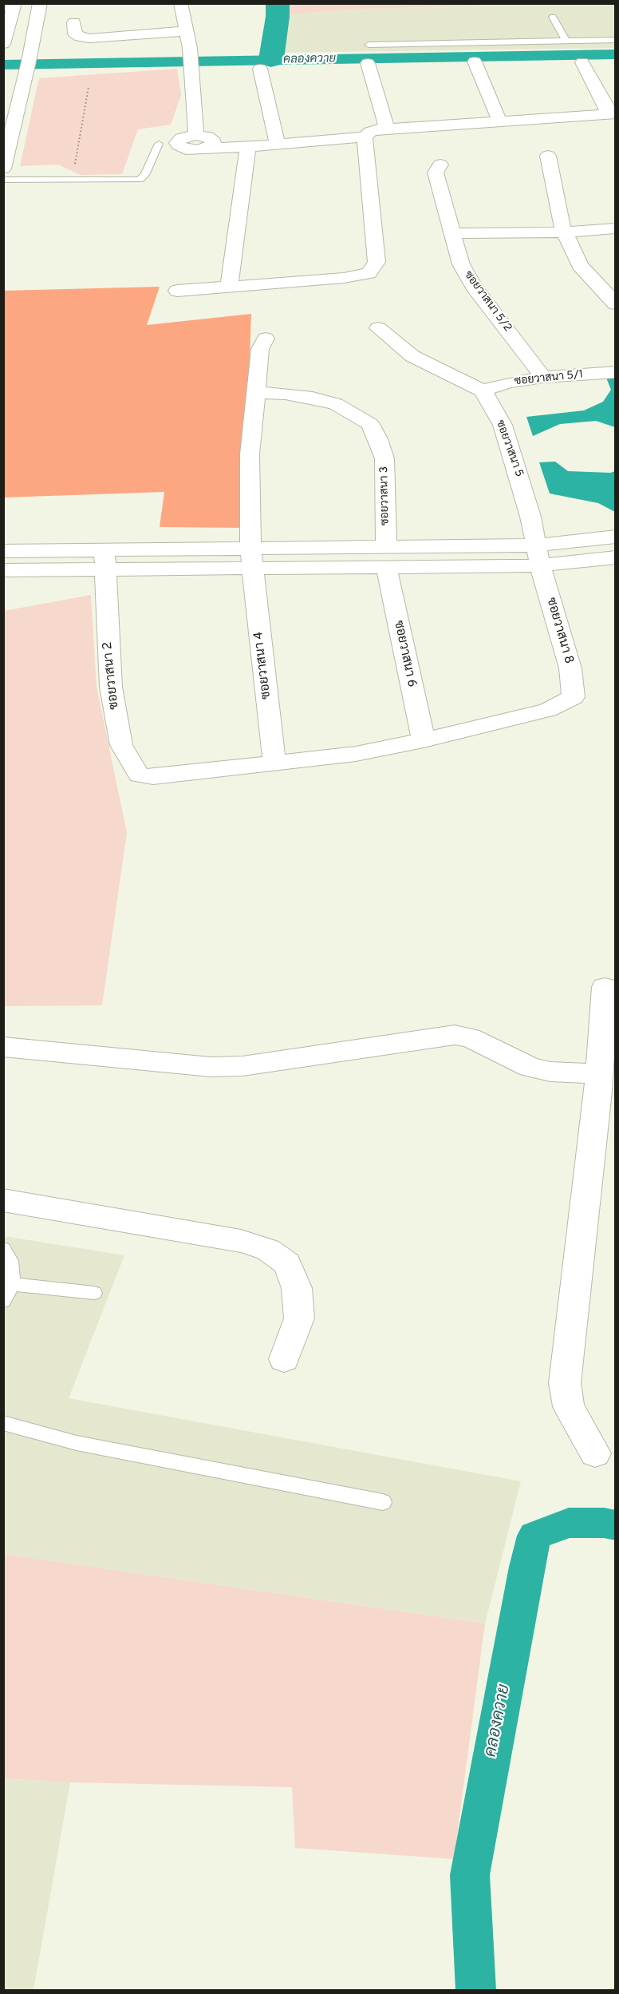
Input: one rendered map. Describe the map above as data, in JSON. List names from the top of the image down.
{
  "streets": {
    "main road": [
      "ซอยวาสนา 5/2",
      "ซอยวาสนา 5/1",
      "ซอยวาสนา 5",
      "ซอยวาสนา 3",
      "ซอยวาสนา 8",
      "ซอยวาสนา 6",
      "ซอยวาสนา 4",
      "ซอยวาสนา 2"
    ]
  },
  "crossings": [
    ["ซอยวาสนา 5/2", "ซอยวาสนา 5/1"],
    ["ซอยวาสนา 5/1", "ซอยวาสนา 5"],
    ["ซอยวาสนา 5", "ซอยวาสนา 8"],
    ["ซอยวาสนา 3", "ซอยวาสนา 6"],
    ["ซอยวาสนา 3", "ซอยวาสนา 4"],
    ["ซอยวาสนา 8", "ซอยวาสนา 6"],
    ["ซอยวาสนา 4", "ซอยวาสนา 2"]
  ],
  "water": ["คลองควาย"]
}
